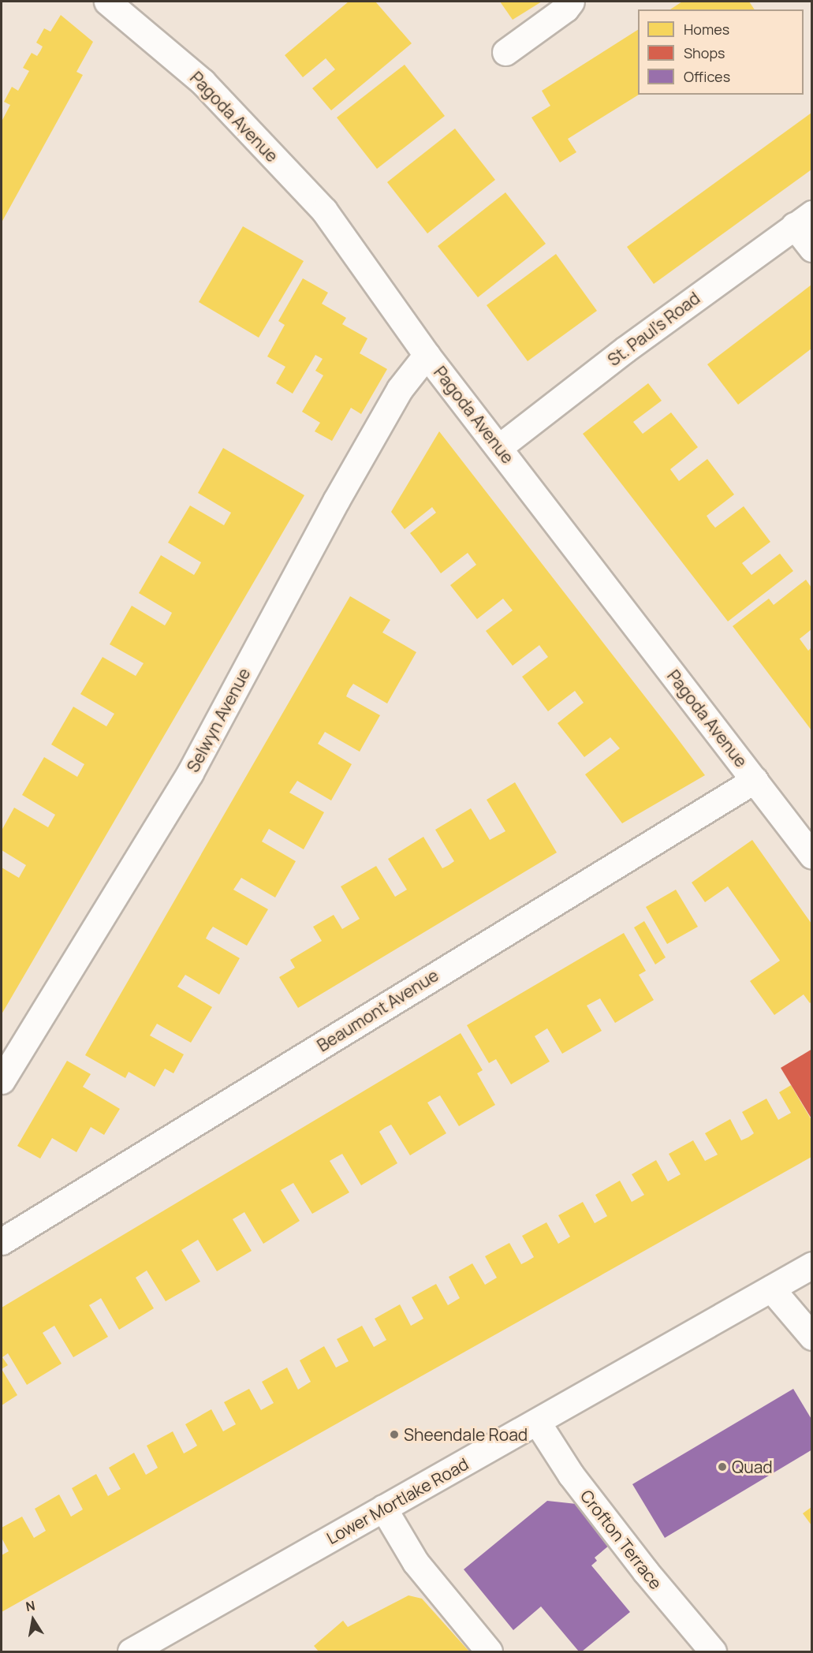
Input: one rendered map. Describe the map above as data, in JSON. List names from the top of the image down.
{
  "streets": {
    "main road": [
      "Pagoda Avenue",
      "St. Paul’s Road",
      "Selwyn Avenue",
      "Beaumont Avenue",
      "Lower Mortlake Road",
      "Crofton Terrace"
    ]
  },
  "crossings": [
    ["Pagoda Avenue", "St. Paul’s Road"],
    ["Pagoda Avenue", "Selwyn Avenue"],
    ["Pagoda Avenue", "Beaumont Avenue"],
    ["Lower Mortlake Road", "Crofton Terrace"]
  ],
  "places": ["Sheendale Road", "Quad"],
  "legend": ["Homes", "Shops", "Offices"],
  "north": "top"
}
